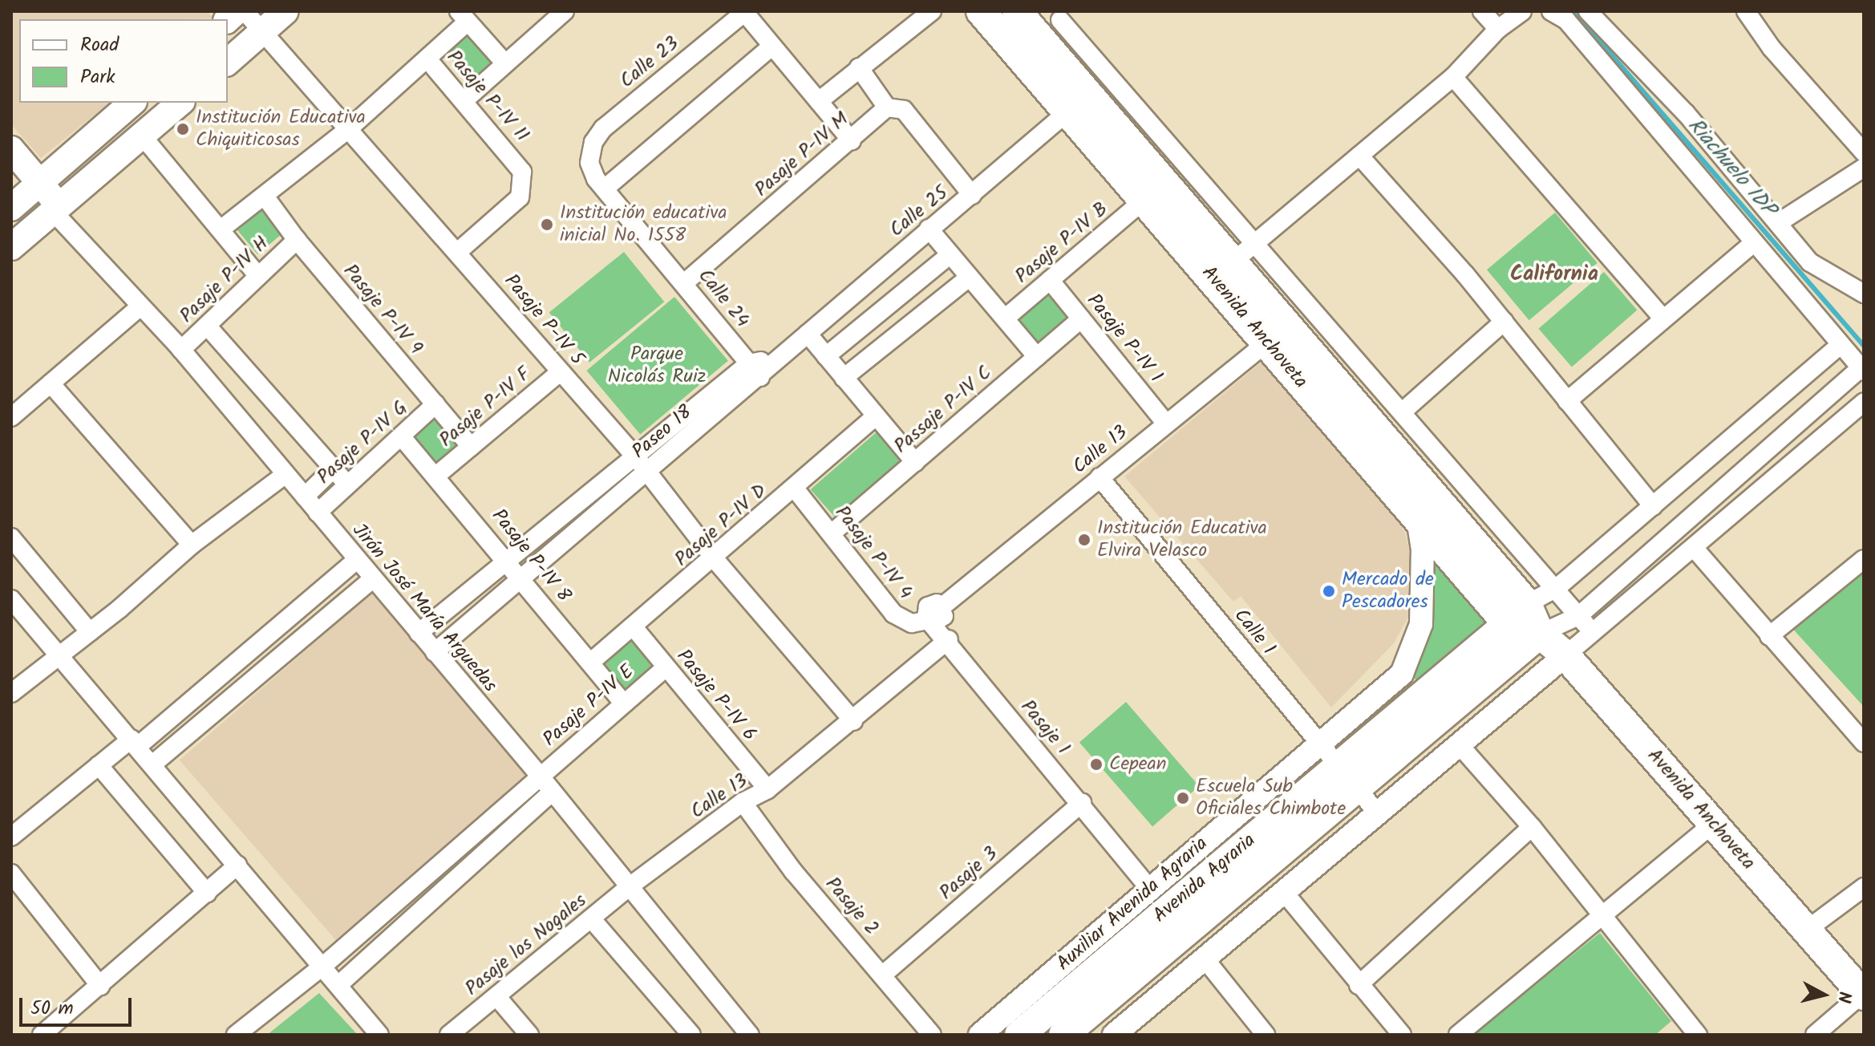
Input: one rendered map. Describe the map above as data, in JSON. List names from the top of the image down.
{
  "streets": {
    "main road": ["Avenida Anchoveta", "Avenida Agraria"],
    "street": [
      "Calle 23",
      "Pasaje P-IV 11",
      "Pasaje P-IV M",
      "Calle 25",
      "Pasaje P-IV B",
      "Pasaje P-IV H",
      "Calle 24",
      "Pasaje P-IV 9",
      "Pasaje P-IV 5",
      "Pasaje P-IV 1",
      "Pasaje P-IV F",
      "Passaje P-IV C",
      "Paseo 18",
      "Pasaje P-IV G",
      "Calle 13",
      "Pasaje P-IV D",
      "Pasaje P-IV 4",
      "Pasaje P-IV 8",
      "Jirón José María Arguedas",
      "Calle 1",
      "Pasaje P-IV 6",
      "Pasaje P-IV E",
      "Pasaje 1",
      "Pasaje 3",
      "Auxiliar Avenida Agraria",
      "Pasaje 2",
      "Pasaje los Nogales"
    ]
  },
  "crossings": [
    ["Calle 23", "Calle 24"],
    ["Pasaje P-IV 11", "Pasaje P-IV 5"],
    ["Pasaje P-IV M", "Calle 24"],
    ["Calle 25", "Avenida Anchoveta"],
    ["Calle 25", "Paseo 18"],
    ["Pasaje P-IV B", "Avenida Anchoveta"],
    ["Pasaje P-IV B", "Pasaje P-IV 1"],
    ["Pasaje P-IV H", "Pasaje P-IV 9"],
    ["Pasaje P-IV H", "Jirón José María Arguedas"],
    ["Calle 24", "Paseo 18"],
    ["Pasaje P-IV 9", "Pasaje P-IV F"],
    ["Pasaje P-IV 9", "Pasaje P-IV G"],
    ["Pasaje P-IV 5", "Pasaje P-IV F"],
    ["Pasaje P-IV 5", "Paseo 18"],
    ["Pasaje P-IV 5", "Calle 13"],
    ["Pasaje P-IV 5", "Pasaje P-IV D"],
    ["Avenida Anchoveta", "Calle 13"],
    ["Avenida Anchoveta", "Avenida Agraria"],
    ["Avenida Anchoveta", "Auxiliar Avenida Agraria"],
    ["Pasaje P-IV 1", "Passaje P-IV C"],
    ["Pasaje P-IV 1", "Calle 13"],
    ["Pasaje P-IV F", "Pasaje P-IV 8"],
    ["Passaje P-IV C", "Pasaje P-IV 4"],
    ["Paseo 18", "Pasaje P-IV 8"],
    ["Paseo 18", "Jirón José María Arguedas"],
    ["Pasaje P-IV G", "Pasaje P-IV 8"],
    ["Pasaje P-IV G", "Jirón José María Arguedas"],
    ["Calle 13", "Pasaje P-IV 4"],
    ["Calle 13", "Jirón José María Arguedas"],
    ["Calle 13", "Calle 1"],
    ["Calle 13", "Pasaje P-IV 6"],
    ["Calle 13", "Pasaje 1"],
    ["Calle 13", "Pasaje 2"],
    ["Calle 13", "Pasaje los Nogales"],
    ["Pasaje P-IV D", "Pasaje P-IV 4"],
    ["Pasaje P-IV D", "Pasaje P-IV 8"],
    ["Pasaje P-IV D", "Pasaje P-IV 6"],
    ["Pasaje P-IV 4", "Pasaje 1"],
    ["Pasaje P-IV 8", "Pasaje P-IV E"],
    ["Jirón José María Arguedas", "Pasaje P-IV E"],
    ["Jirón José María Arguedas", "Pasaje los Nogales"],
    ["Calle 1", "Avenida Agraria"],
    ["Calle 1", "Auxiliar Avenida Agraria"],
    ["Pasaje P-IV 6", "Pasaje P-IV E"],
    ["Pasaje 1", "Pasaje 3"],
    ["Pasaje 1", "Auxiliar Avenida Agraria"],
    ["Pasaje 3", "Pasaje 2"],
    ["Avenida Agraria", "Auxiliar Avenida Agraria"]
  ],
  "districts": ["California"],
  "water": ["Riachuelo IDP"],
  "parks": ["Parque Nicolás Ruiz"],
  "places": [
    "Institución Educativa Chiquiticosas",
    "Institución educativa inicial No. 1558",
    "Institución Educativa Elvira Velasco",
    "Mercado de Pescadores",
    "Cepean",
    "Escuela Sub Oficiales Chimbote"
  ],
  "legend": ["Road", "Park"],
  "scale_bar": "50 m",
  "north": "right"
}
